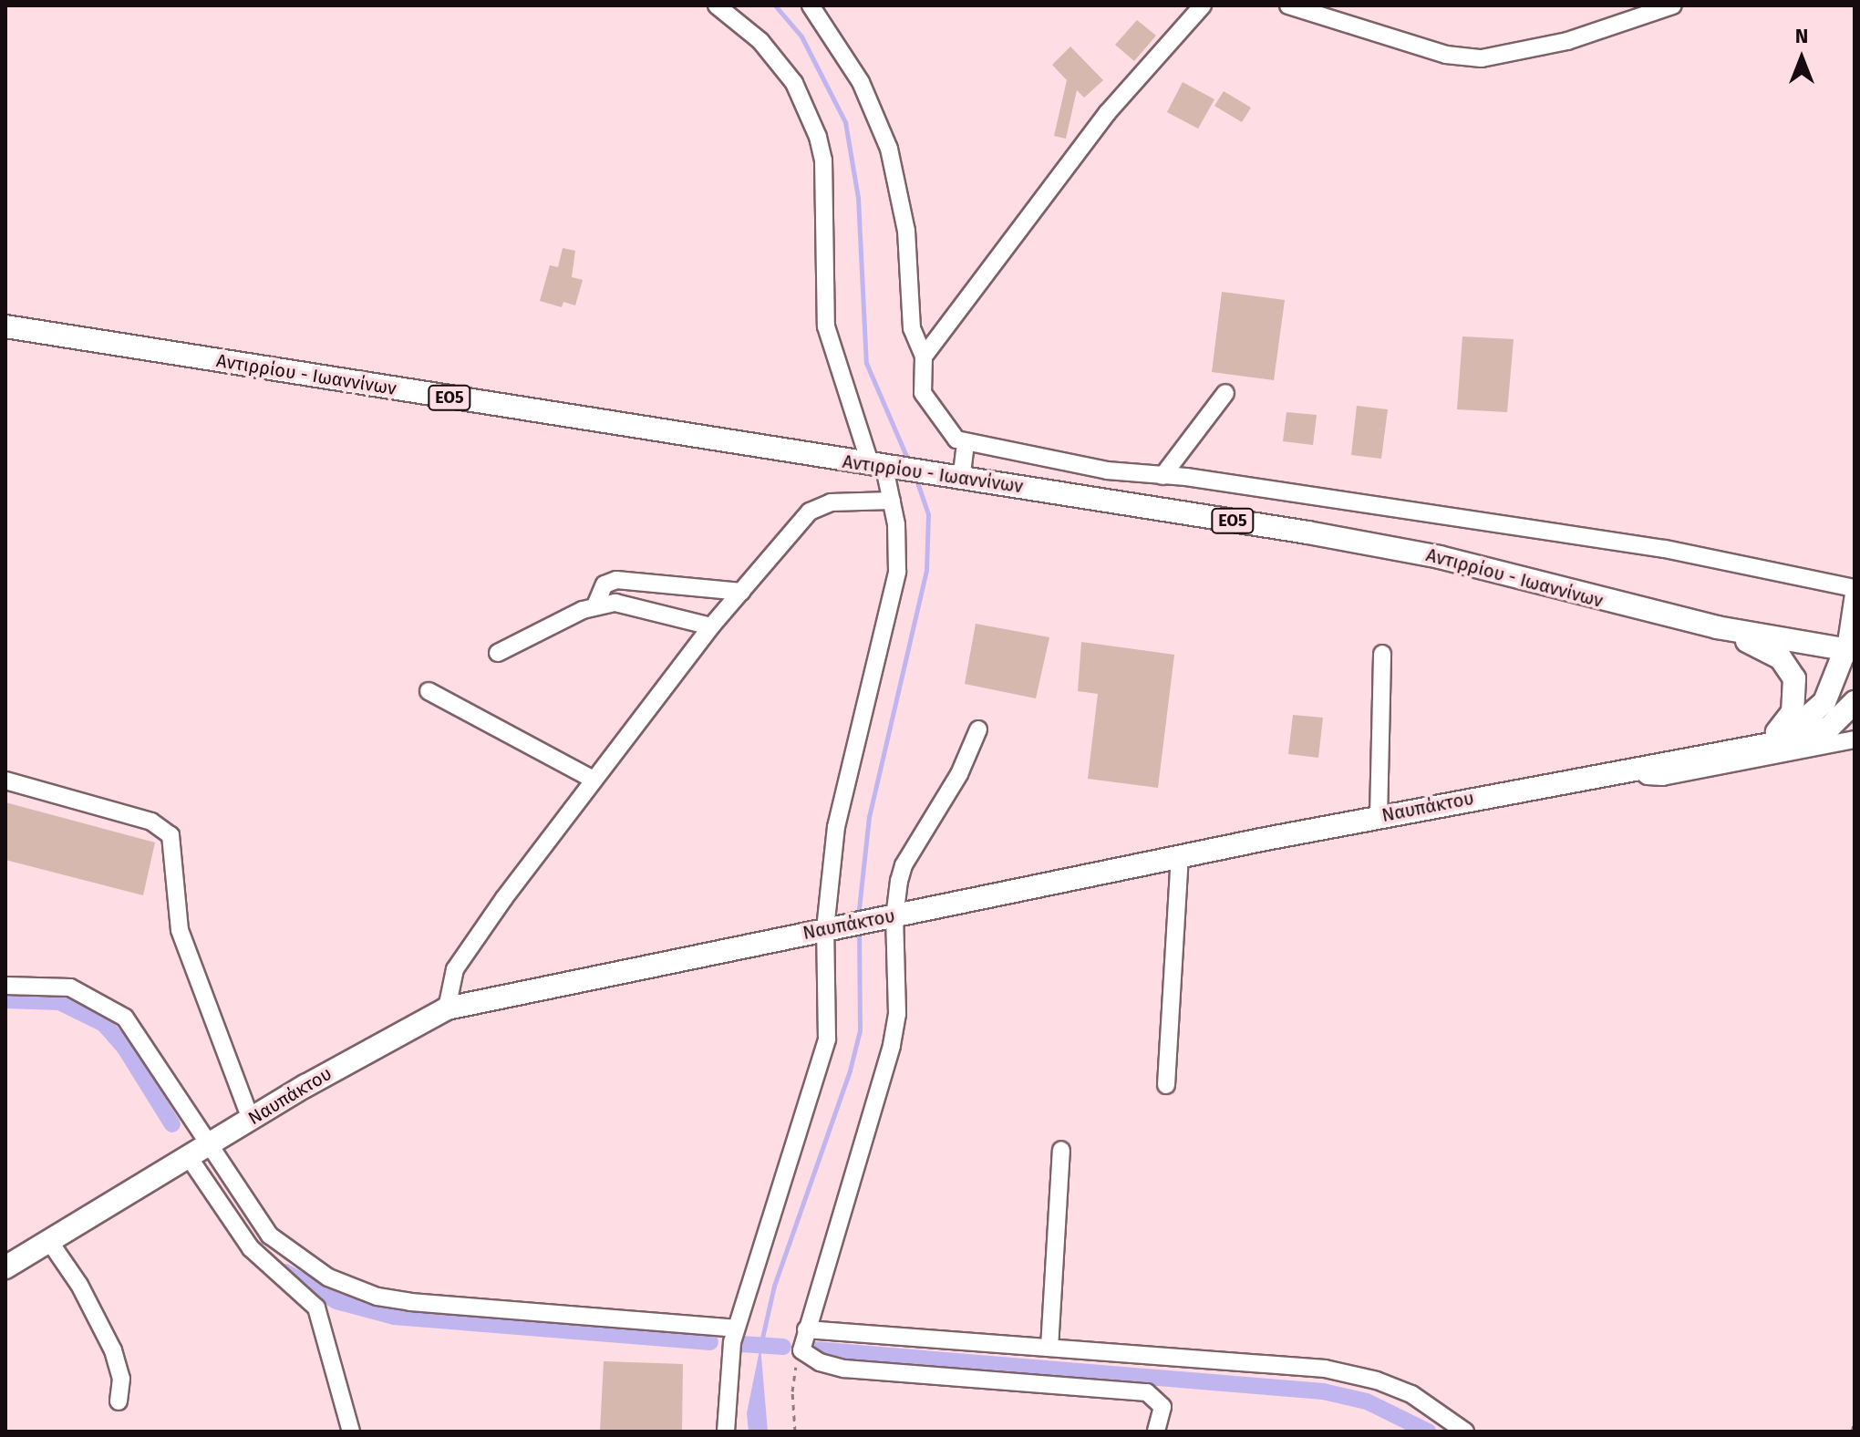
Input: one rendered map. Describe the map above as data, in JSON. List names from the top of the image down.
{
  "streets": {
    "main road": ["Αντιρρίου - Ιωαννίνων", "ΕΟ5", "Ναυπάκτου"]
  },
  "crossings": [
    ["Αντιρρίου - Ιωαννίνων", "Ναυπάκτου"]
  ],
  "north": "top"
}
